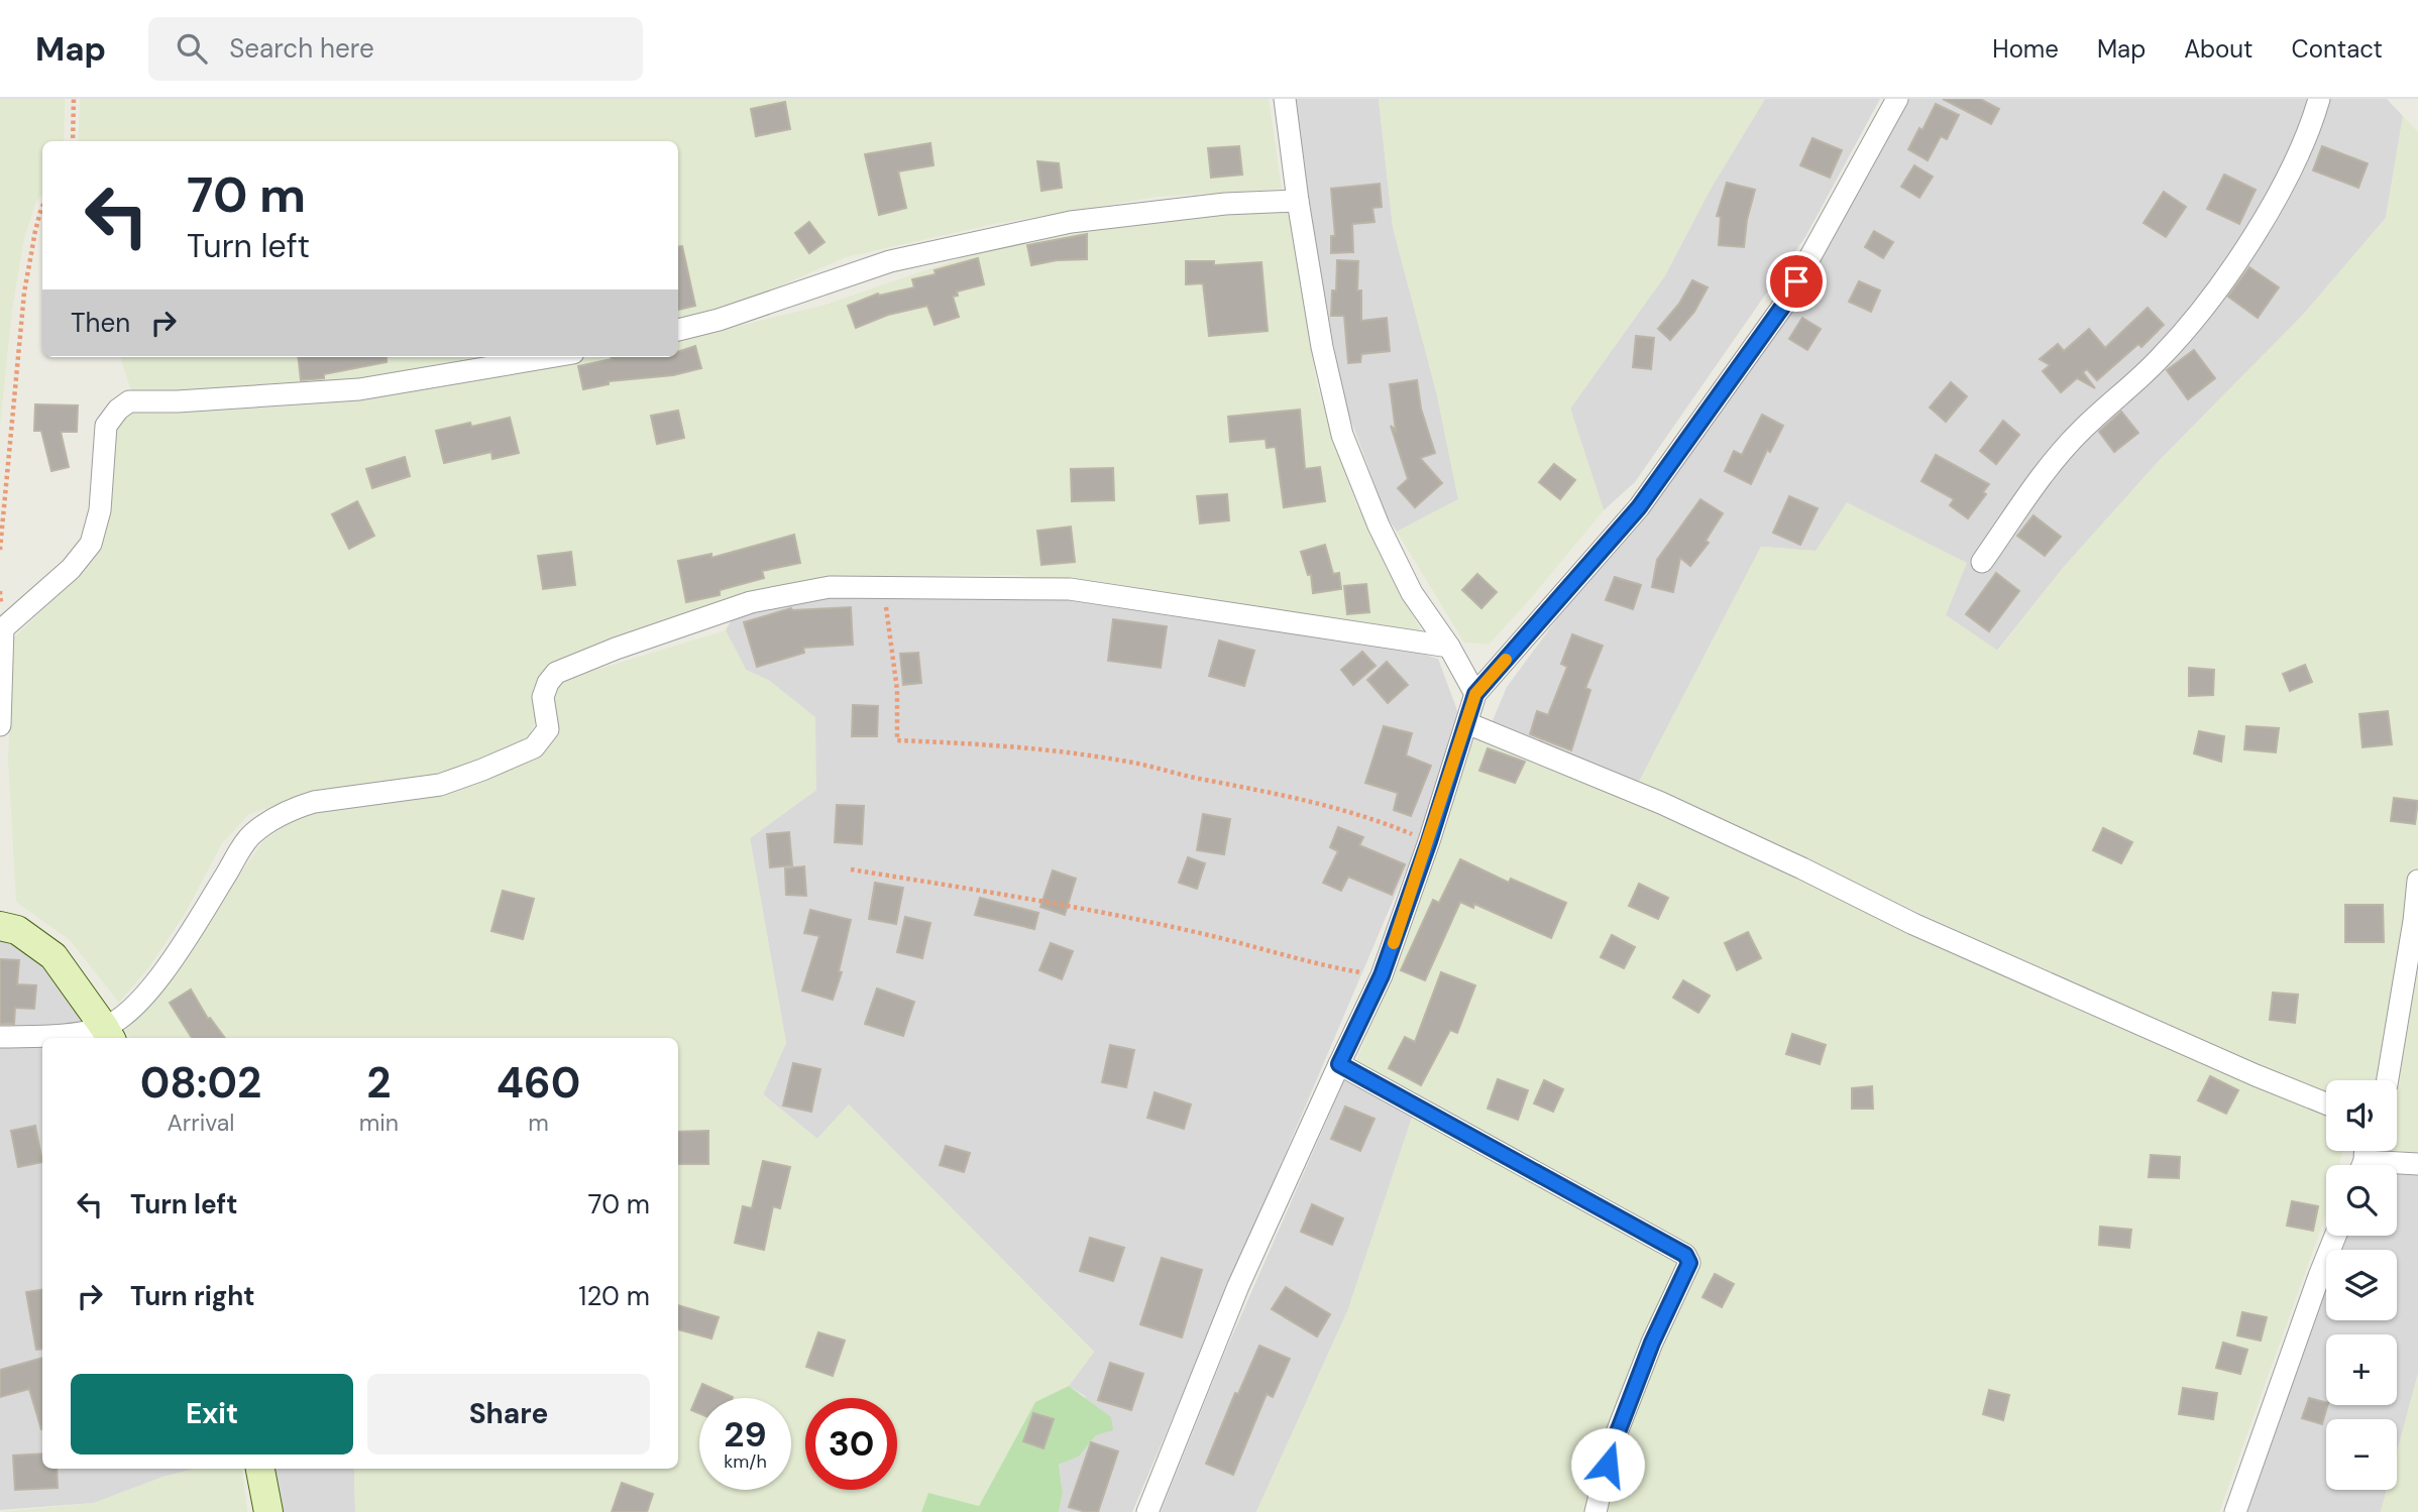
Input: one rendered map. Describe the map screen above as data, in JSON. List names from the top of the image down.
{
  "page": {
    "header": "Map",
    "search": "Search here",
    "nav": [
      "Home",
      "Map",
      "About",
      "Contact"
    ],
    "turn": ["70 m", "Turn left"],
    "then": "Then",
    "eta": [
      "08:02",
      "Arrival",
      "2",
      "min",
      "460",
      "m"
    ],
    "map_buttons": ["+", "−"],
    "list": [
      {
        "name": "Turn left",
        "value": "70 m"
      },
      {
        "name": "Turn right",
        "value": "120 m"
      }
    ],
    "buttons": ["Exit", "Share"],
    "speed": "29 km/h",
    "limit": "30"
  }
}
